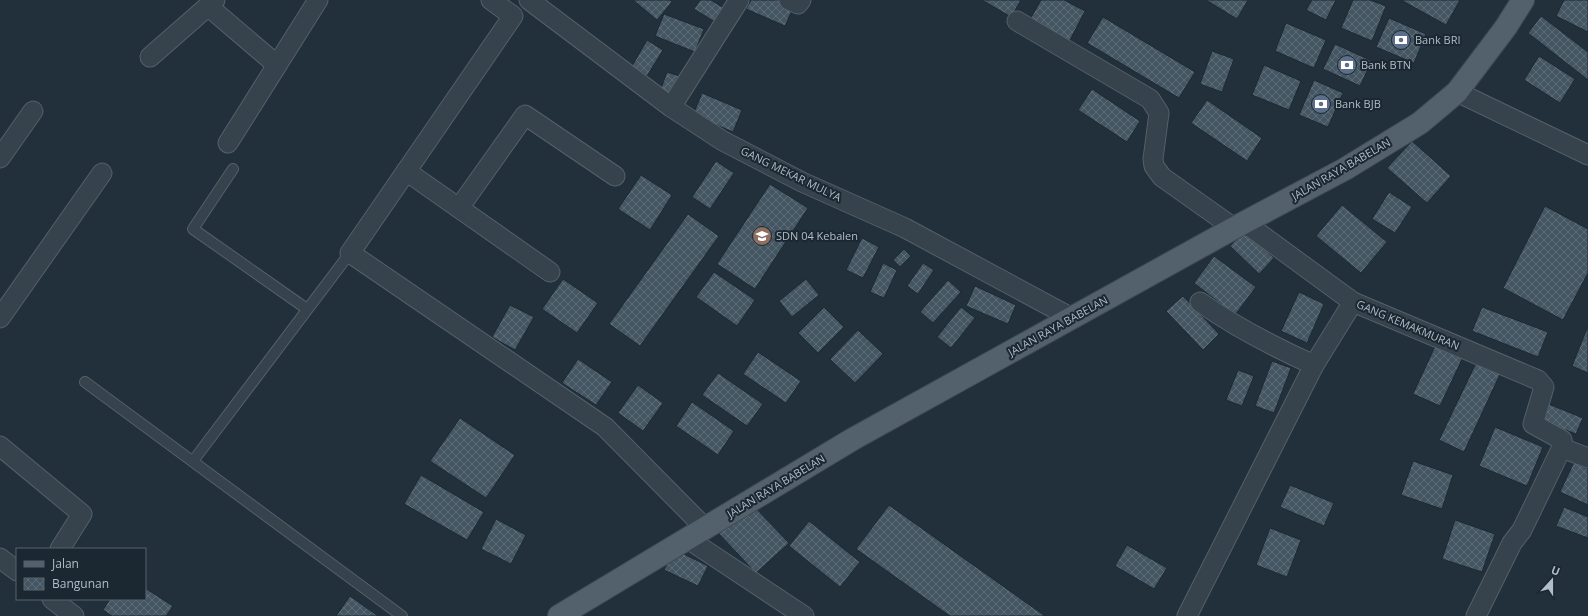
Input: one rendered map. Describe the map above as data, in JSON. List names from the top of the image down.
{
  "streets": {
    "main road": ["JALAN RAYA BABELAN"],
    "street": ["GANG MEKAR MULYA", "GANG KEMAKMURAN"]
  },
  "crossings": [
    ["JALAN RAYA BABELAN", "GANG MEKAR MULYA"],
    ["JALAN RAYA BABELAN", "GANG KEMAKMURAN"]
  ],
  "places": {
    "bank": ["Bank BRI", "Bank BTN", "Bank BJB"],
    "school or university": ["SDN 04 Kebalen"]
  },
  "legend": ["Jalan", "Bangunan"],
  "north": "top"
}
